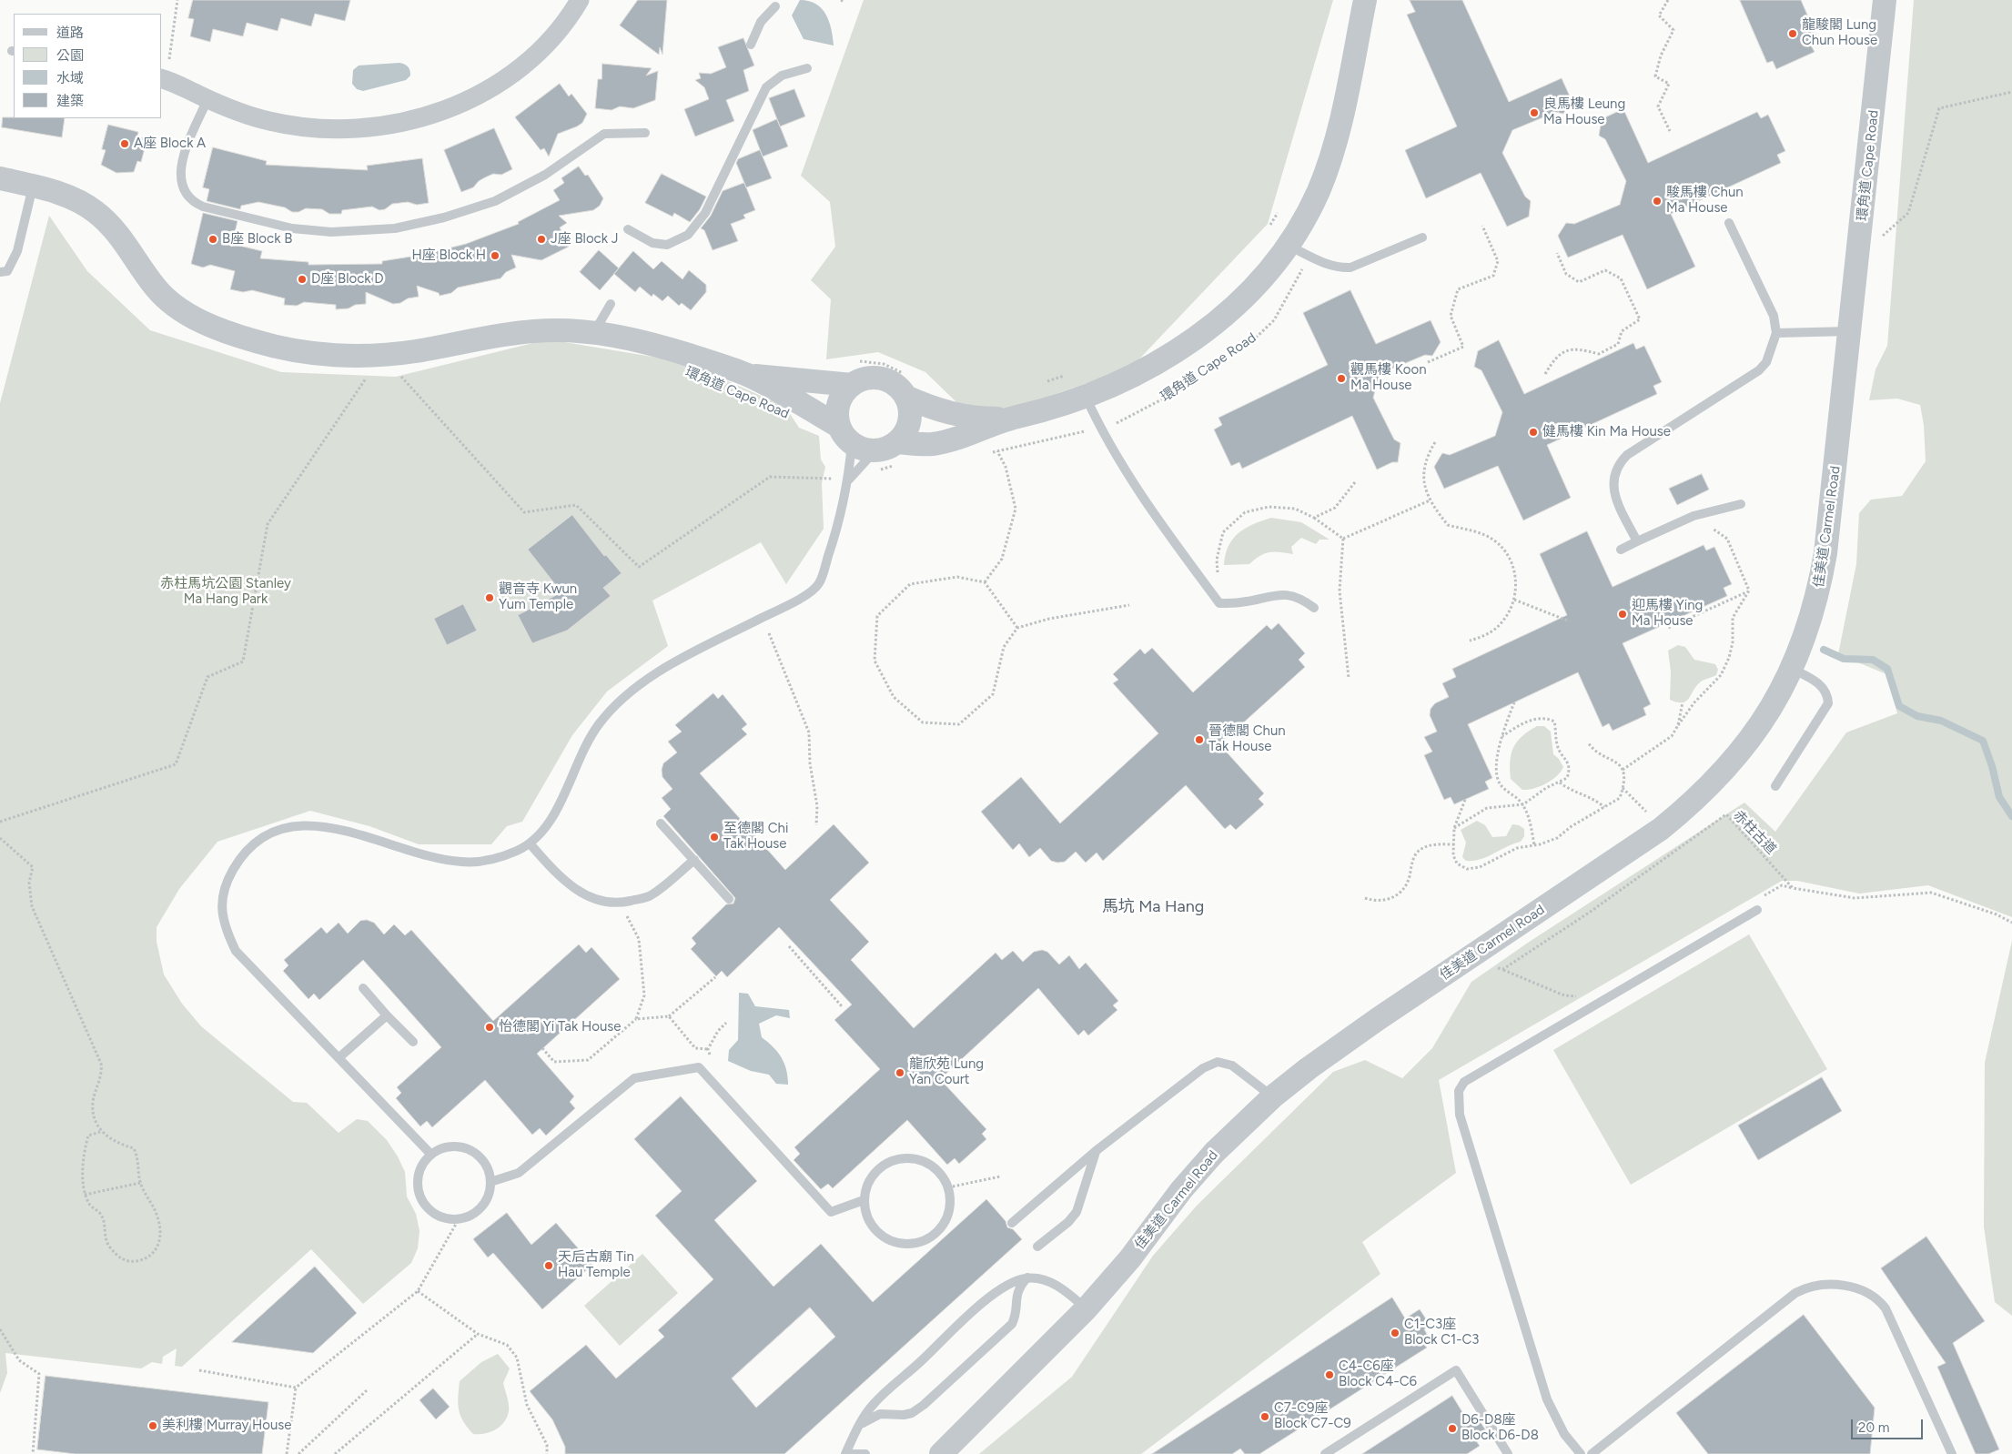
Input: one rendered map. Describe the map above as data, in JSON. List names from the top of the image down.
{
  "streets": {
    "street": ["環角道 Cape Road", "佳美道 Carmel Road"],
    "path": ["赤柱古道"]
  },
  "crossings": [
    ["環角道 Cape Road", "佳美道 Carmel Road"]
  ],
  "districts": ["馬坑 Ma Hang"],
  "parks": ["赤柱馬坑公園 Stanley Ma Hang Park"],
  "places": [
    "龍駿閣 Lung Chun House",
    "良馬樓 Leung Ma House",
    "A座 Block A",
    "駿馬樓 Chun Ma House",
    "B座 Block B",
    "J座 Block J",
    "H座 Block H",
    "D座 Block D",
    "觀馬樓 Koon Ma House",
    "健馬樓 Kin Ma House",
    "觀音寺 Kwun Yum Temple",
    "迎馬樓 Ying Ma House",
    "晉德閣 Chun Tak House",
    "至德閣 Chi Tak House",
    "怡德閣 Yi Tak House",
    "龍欣苑 Lung Yan Court",
    "天后古廟 Tin Hau Temple",
    "C1-C3座 Block C1-C3",
    "C4-C6座 Block C4-C6",
    "C7-C9座 Block C7-C9",
    "美利樓 Murray House",
    "D6-D8座 Block D6-D8"
  ],
  "legend": [
    "道路",
    "公園",
    "水域",
    "建築"
  ],
  "scale_bar": "20 m"
}
